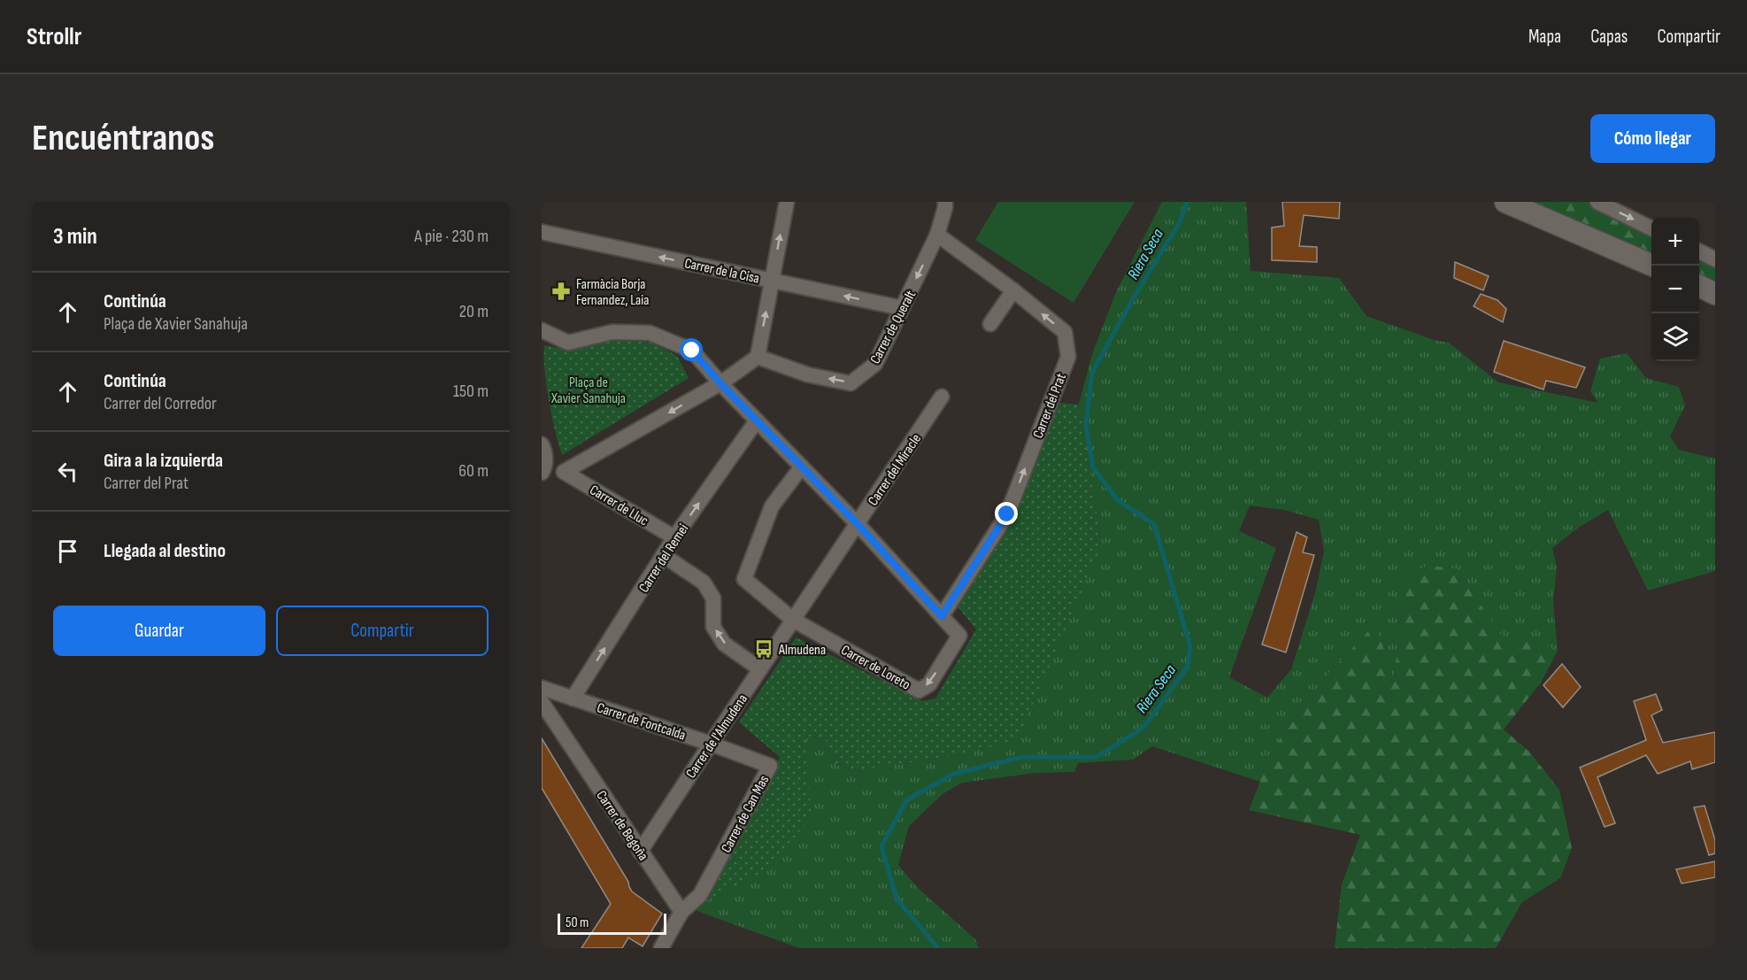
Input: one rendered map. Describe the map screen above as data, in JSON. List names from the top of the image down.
{
  "streets": {
    "street": [
      "Carrer de la Cisa",
      "Carrer de Queralt",
      "Carrer del Prat",
      "Carrer del Miracle",
      "Carrer de Lluc",
      "Carrer del Remei",
      "Carrer de Loreto",
      "Carrer de Fontcalda",
      "Carrer de l'Almudena",
      "Carrer de Can Mas",
      "Carrer de Begoña"
    ]
  },
  "crossings": [
    ["Carrer de la Cisa", "Carrer de Queralt"],
    ["Carrer de Queralt", "Carrer del Prat"],
    ["Carrer del Prat", "Carrer de Loreto"],
    ["Carrer del Miracle", "Carrer de Loreto"],
    ["Carrer del Miracle", "Carrer de l'Almudena"],
    ["Carrer de Lluc", "Carrer del Remei"],
    ["Carrer del Remei", "Carrer de Fontcalda"],
    ["Carrer de Loreto", "Carrer de l'Almudena"],
    ["Carrer de Fontcalda", "Carrer de l'Almudena"],
    ["Carrer de Fontcalda", "Carrer de Can Mas"],
    ["Carrer de l'Almudena", "Carrer de Can Mas"],
    ["Carrer de l'Almudena", "Carrer de Begoña"],
    ["Carrer de Can Mas", "Carrer de Begoña"]
  ],
  "one_way": ["Carrer de Queralt", "Carrer del Prat", "Carrer del Remei"],
  "water": ["Riera Seca"],
  "parks": ["Plaça de Xavier Sanahuja"],
  "places": {
    "pharmacy": ["Farmàcia Borja Fernandez, Laia"],
    "bus stop": ["Almudena"]
  },
  "scale_bar": "50 m",
  "page": {
    "header": "Strollr",
    "nav": ["Mapa", "Capas", "Compartir"],
    "buttons": [
      "Cómo llegar",
      ["Guardar", "Compartir"]
    ],
    "title": "Encuéntranos",
    "heading": ["3 min", "A pie · 230 m"],
    "map_buttons": ["+", "−"],
    "list": [
      ["Continúa", "Plaça de Xavier Sanahuja", "20 m"],
      ["Continúa", "Carrer del Corredor", "150 m"],
      ["Gira a la izquierda", "Carrer del Prat", "60 m"],
      "Llegada al destino"
    ],
    "scale": "50 m"
  }
}
